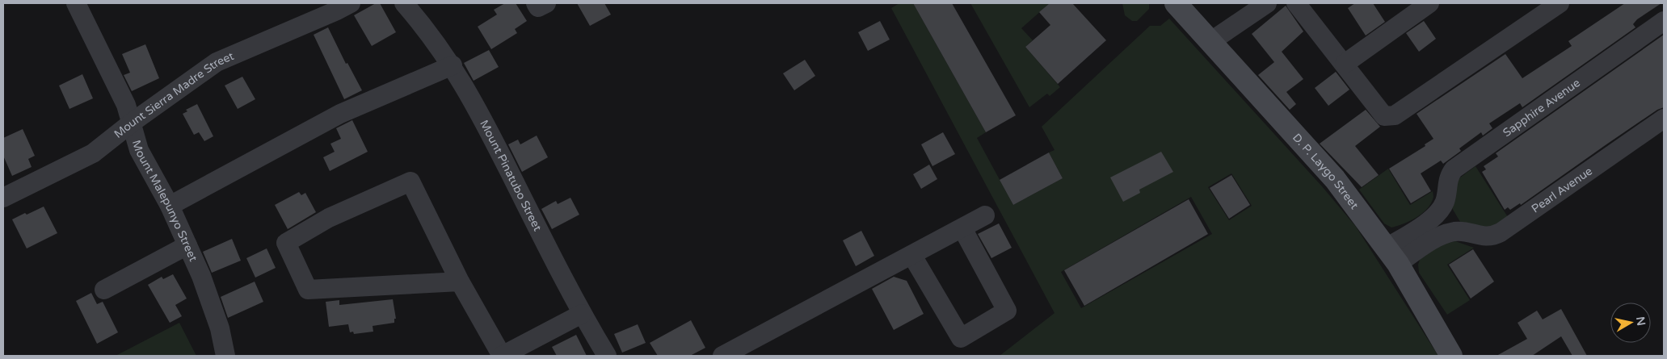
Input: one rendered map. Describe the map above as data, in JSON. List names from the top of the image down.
{
  "streets": {
    "main road": ["D. P. Laygo Street"],
    "street": [
      "Mount Sierra Madre Street",
      "Sapphire Avenue",
      "Mount Pinatubo Street",
      "Pearl Avenue",
      "Mount Malepunyo Street"
    ]
  },
  "crossings": [
    ["Mount Sierra Madre Street", "Mount Malepunyo Street"]
  ],
  "north": "right"
}
